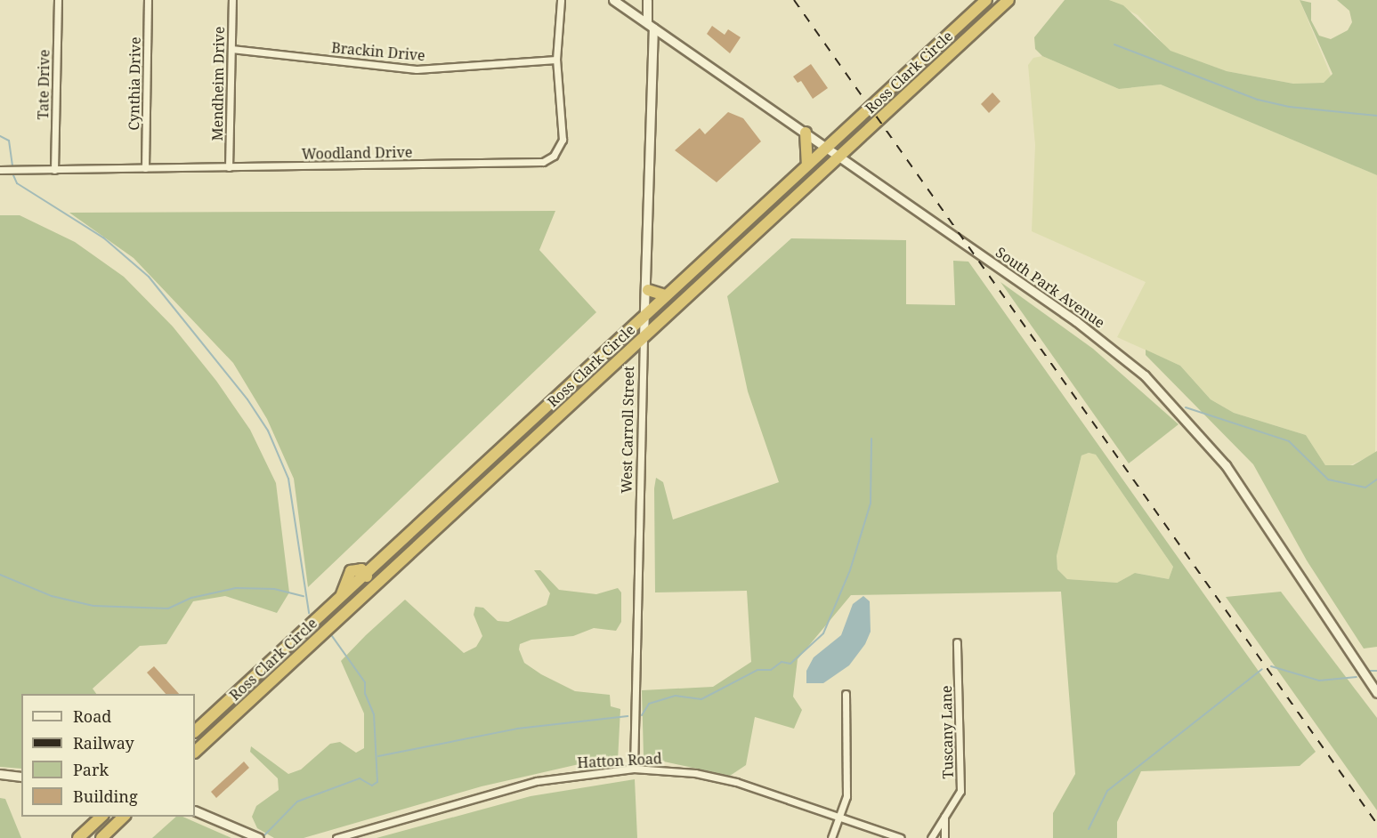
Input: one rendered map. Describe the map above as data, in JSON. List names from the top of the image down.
{
  "streets": {
    "highway": ["Ross Clark Circle"],
    "street": [
      "Brackin Drive",
      "Cynthia Drive",
      "Mendheim Drive",
      "Tate Drive",
      "Woodland Drive",
      "South Park Avenue",
      "West Carroll Street",
      "Tuscany Lane",
      "Hatton Road"
    ]
  },
  "crossings": [
    ["Brackin Drive", "Mendheim Drive"],
    ["Brackin Drive", "Woodland Drive"],
    ["Ross Clark Circle", "South Park Avenue"],
    ["Ross Clark Circle", "West Carroll Street"],
    ["Cynthia Drive", "Woodland Drive"],
    ["Mendheim Drive", "Woodland Drive"],
    ["Tate Drive", "Woodland Drive"],
    ["South Park Avenue", "West Carroll Street"],
    ["West Carroll Street", "Hatton Road"]
  ],
  "legend": [
    "Road",
    "Railway",
    "Park",
    "Building"
  ]
}
